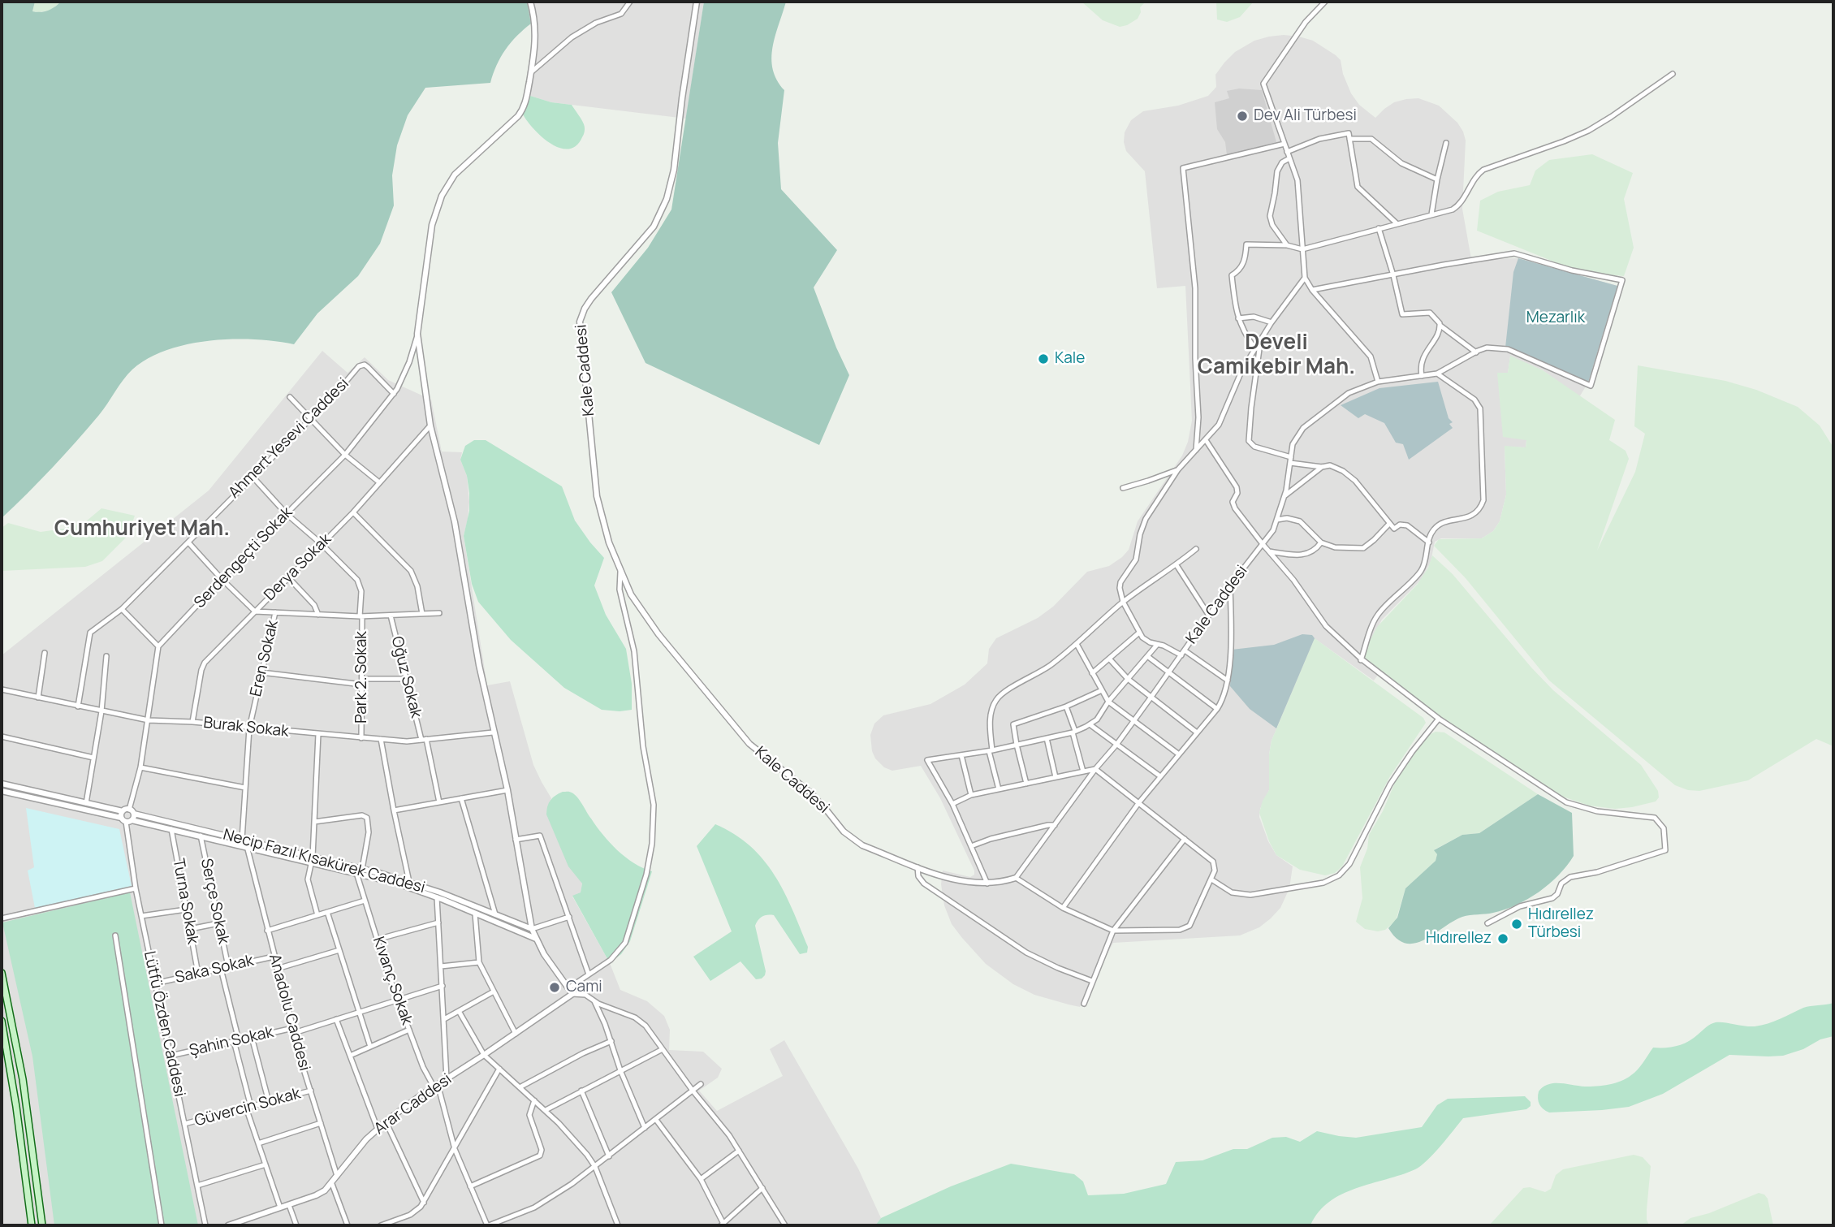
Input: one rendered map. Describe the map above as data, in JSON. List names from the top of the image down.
{
  "streets": {
    "street": [
      "Kale Caddesi",
      "Ahmert Yesevi Caddesi",
      "Serdengeçti Sokak",
      "Derya Sokak",
      "Eren Sokak",
      "Park 2. Sokak",
      "Oğuz Sokak",
      "Burak Sokak",
      "Necip Fazıl Kısakürek Caddesi",
      "Turna Sokak",
      "Serçe Sokak",
      "Saka Sokak",
      "Kıvanç Sokak",
      "Anadolu Caddesi",
      "Lütfü Özden Caddesi",
      "Şahin Sokak",
      "Arar Caddesi",
      "Güvercin Sokak"
    ]
  },
  "crossings": [
    ["Ahmert Yesevi Caddesi", "Serdengeçti Sokak"],
    ["Ahmert Yesevi Caddesi", "Park 2. Sokak"],
    ["Ahmert Yesevi Caddesi", "Burak Sokak"],
    ["Serdengeçti Sokak", "Park 2. Sokak"],
    ["Derya Sokak", "Park 2. Sokak"],
    ["Derya Sokak", "Burak Sokak"],
    ["Eren Sokak", "Burak Sokak"],
    ["Eren Sokak", "Necip Fazıl Kısakürek Caddesi"],
    ["Park 2. Sokak", "Burak Sokak"],
    ["Oğuz Sokak", "Burak Sokak"],
    ["Necip Fazıl Kısakürek Caddesi", "Turna Sokak"],
    ["Necip Fazıl Kısakürek Caddesi", "Serçe Sokak"],
    ["Necip Fazıl Kısakürek Caddesi", "Kıvanç Sokak"],
    ["Necip Fazıl Kısakürek Caddesi", "Anadolu Caddesi"],
    ["Necip Fazıl Kısakürek Caddesi", "Lütfü Özden Caddesi"],
    ["Turna Sokak", "Saka Sokak"],
    ["Serçe Sokak", "Saka Sokak"],
    ["Saka Sokak", "Anadolu Caddesi"],
    ["Saka Sokak", "Lütfü Özden Caddesi"],
    ["Kıvanç Sokak", "Şahin Sokak"],
    ["Kıvanç Sokak", "Arar Caddesi"],
    ["Anadolu Caddesi", "Şahin Sokak"],
    ["Anadolu Caddesi", "Arar Caddesi"],
    ["Anadolu Caddesi", "Güvercin Sokak"],
    ["Lütfü Özden Caddesi", "Şahin Sokak"],
    ["Lütfü Özden Caddesi", "Güvercin Sokak"]
  ],
  "districts": ["Develi Camikebir Mah.", "Cumhuriyet Mah."],
  "parks": ["Mezarlık"],
  "places": [
    "Dev Ali Türbesi",
    "Kale",
    "Hıdırellez Türbesi",
    "Hıdırellez",
    "Cami"
  ]
}
